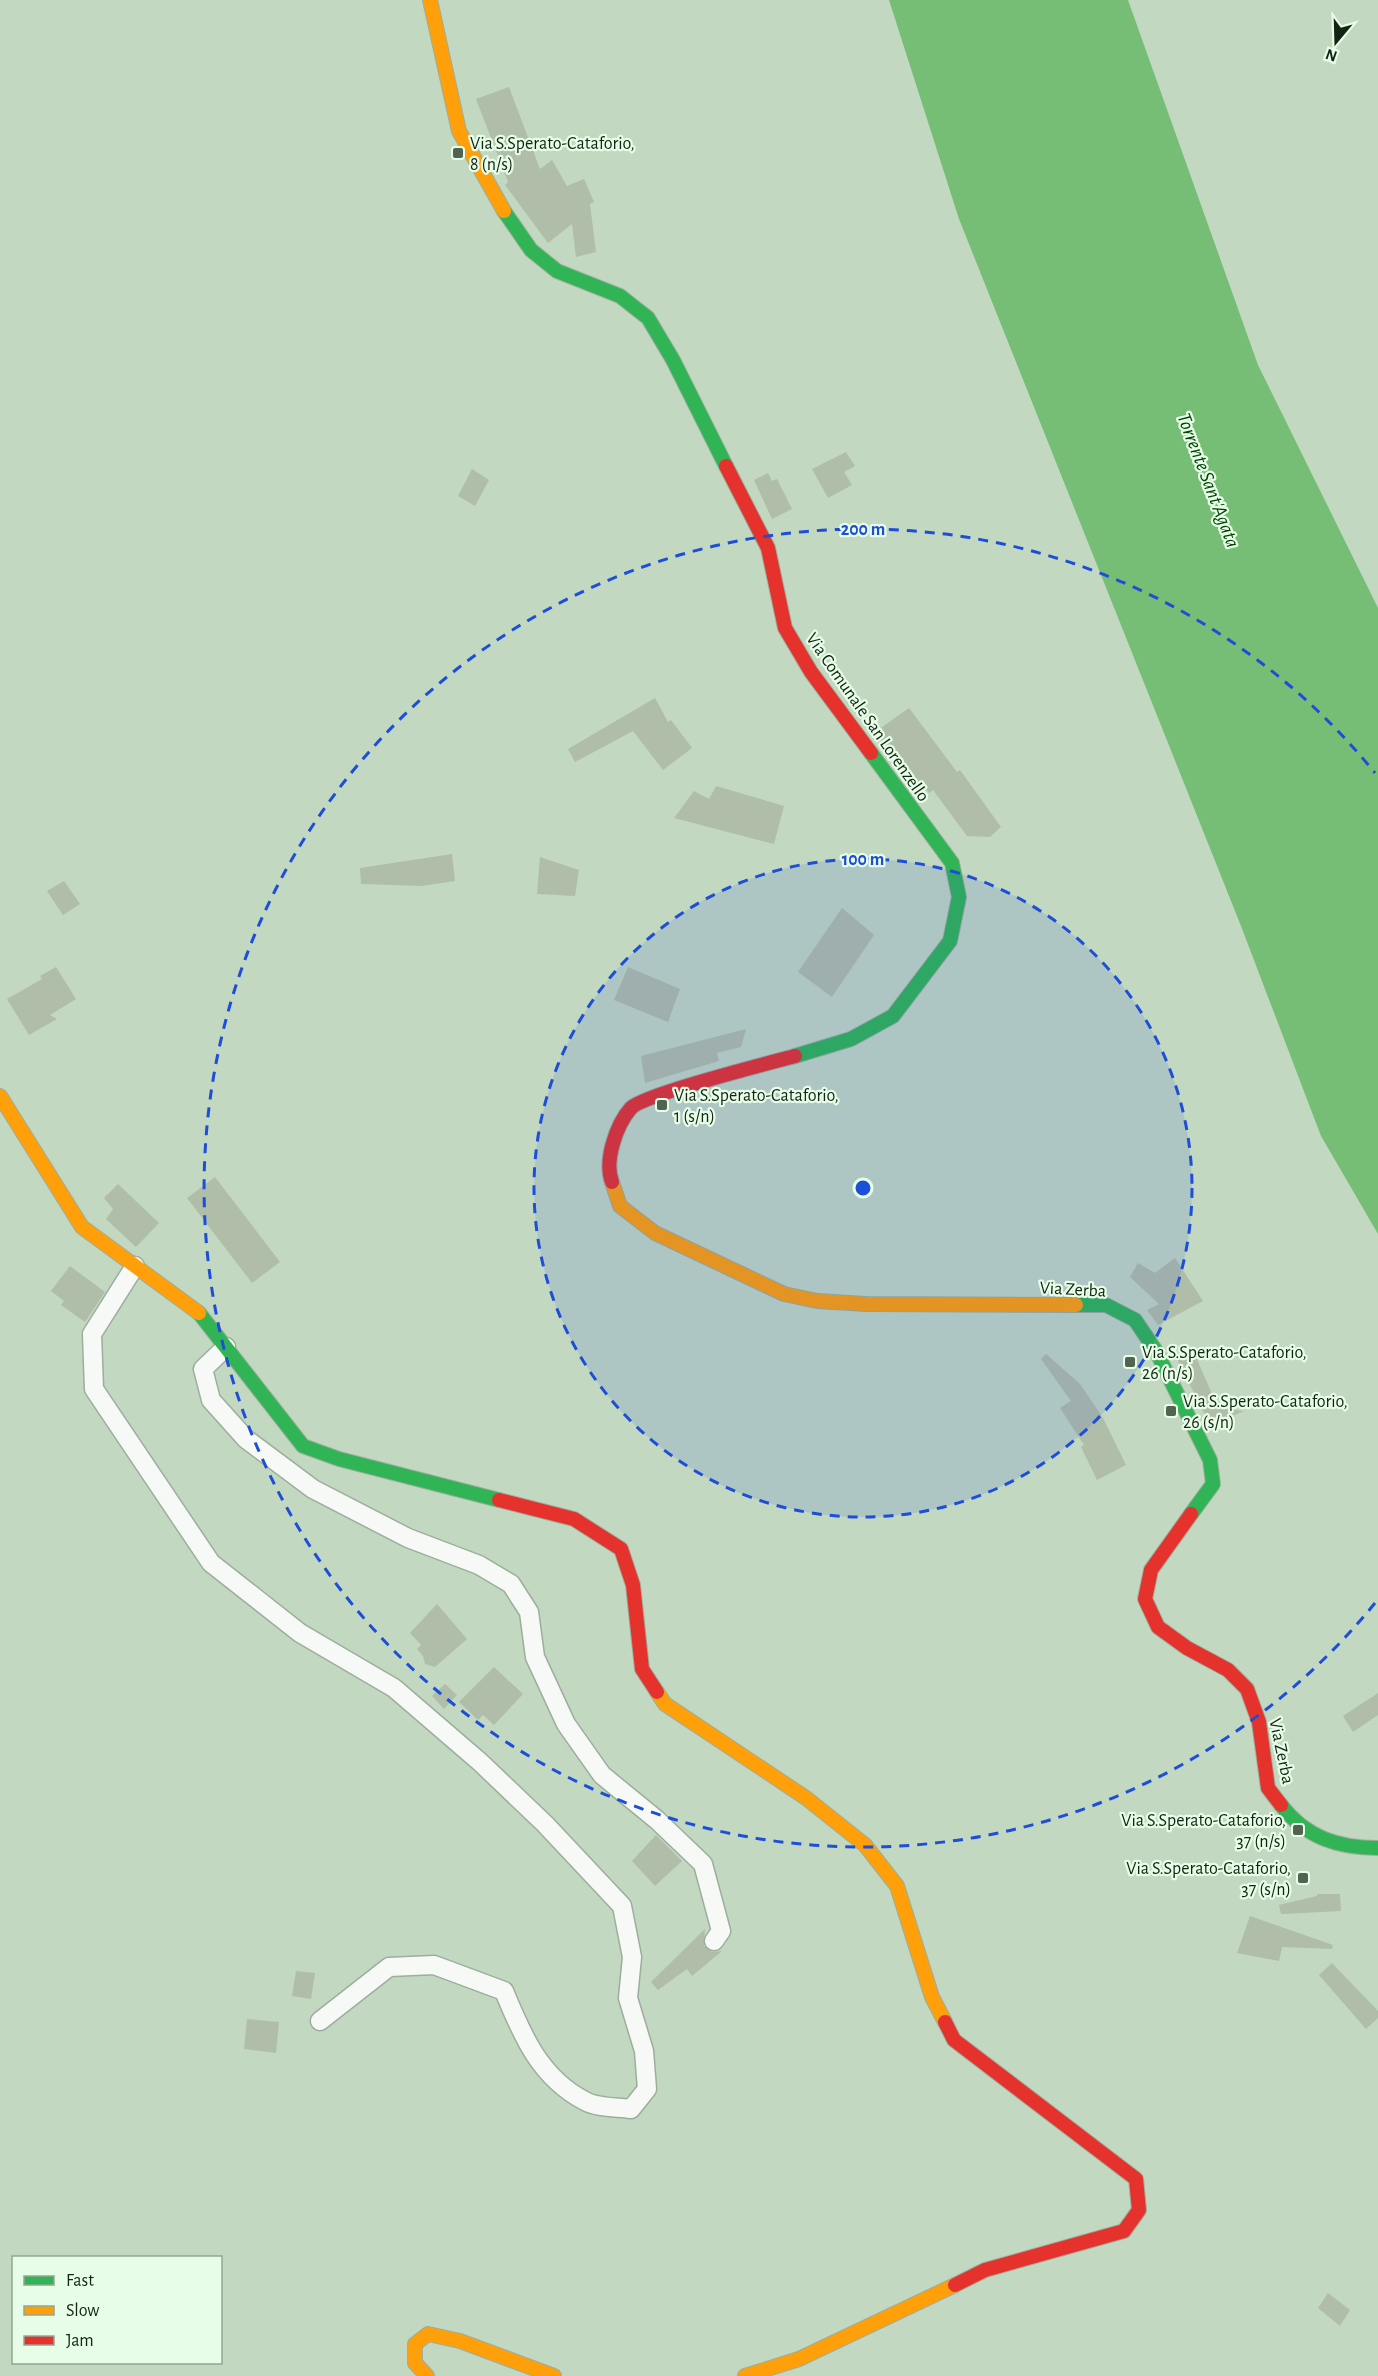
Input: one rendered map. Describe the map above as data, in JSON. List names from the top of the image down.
{
  "streets": {
    "street": ["Via Comunale San Lorenzello", "Via Zerba"]
  },
  "crossings": [
    ["Via Comunale San Lorenzello", "Via Zerba"]
  ],
  "water": ["Torrente Sant'Agata"],
  "places": {
    "transit": [
      "Via S.Sperato-Cataforio, 8 (n/s)",
      "Via S.Sperato-Cataforio, 1 (s/n)",
      "Via S.Sperato-Cataforio, 26 (n/s)",
      "Via S.Sperato-Cataforio, 26 (s/n)",
      "Via S.Sperato-Cataforio, 37 (n/s)",
      "Via S.Sperato-Cataforio, 37 (s/n)"
    ]
  },
  "legend": ["Fast", "Slow", "Jam"],
  "north": "bottom",
  "rings": ["200 m", "100 m"]
}
